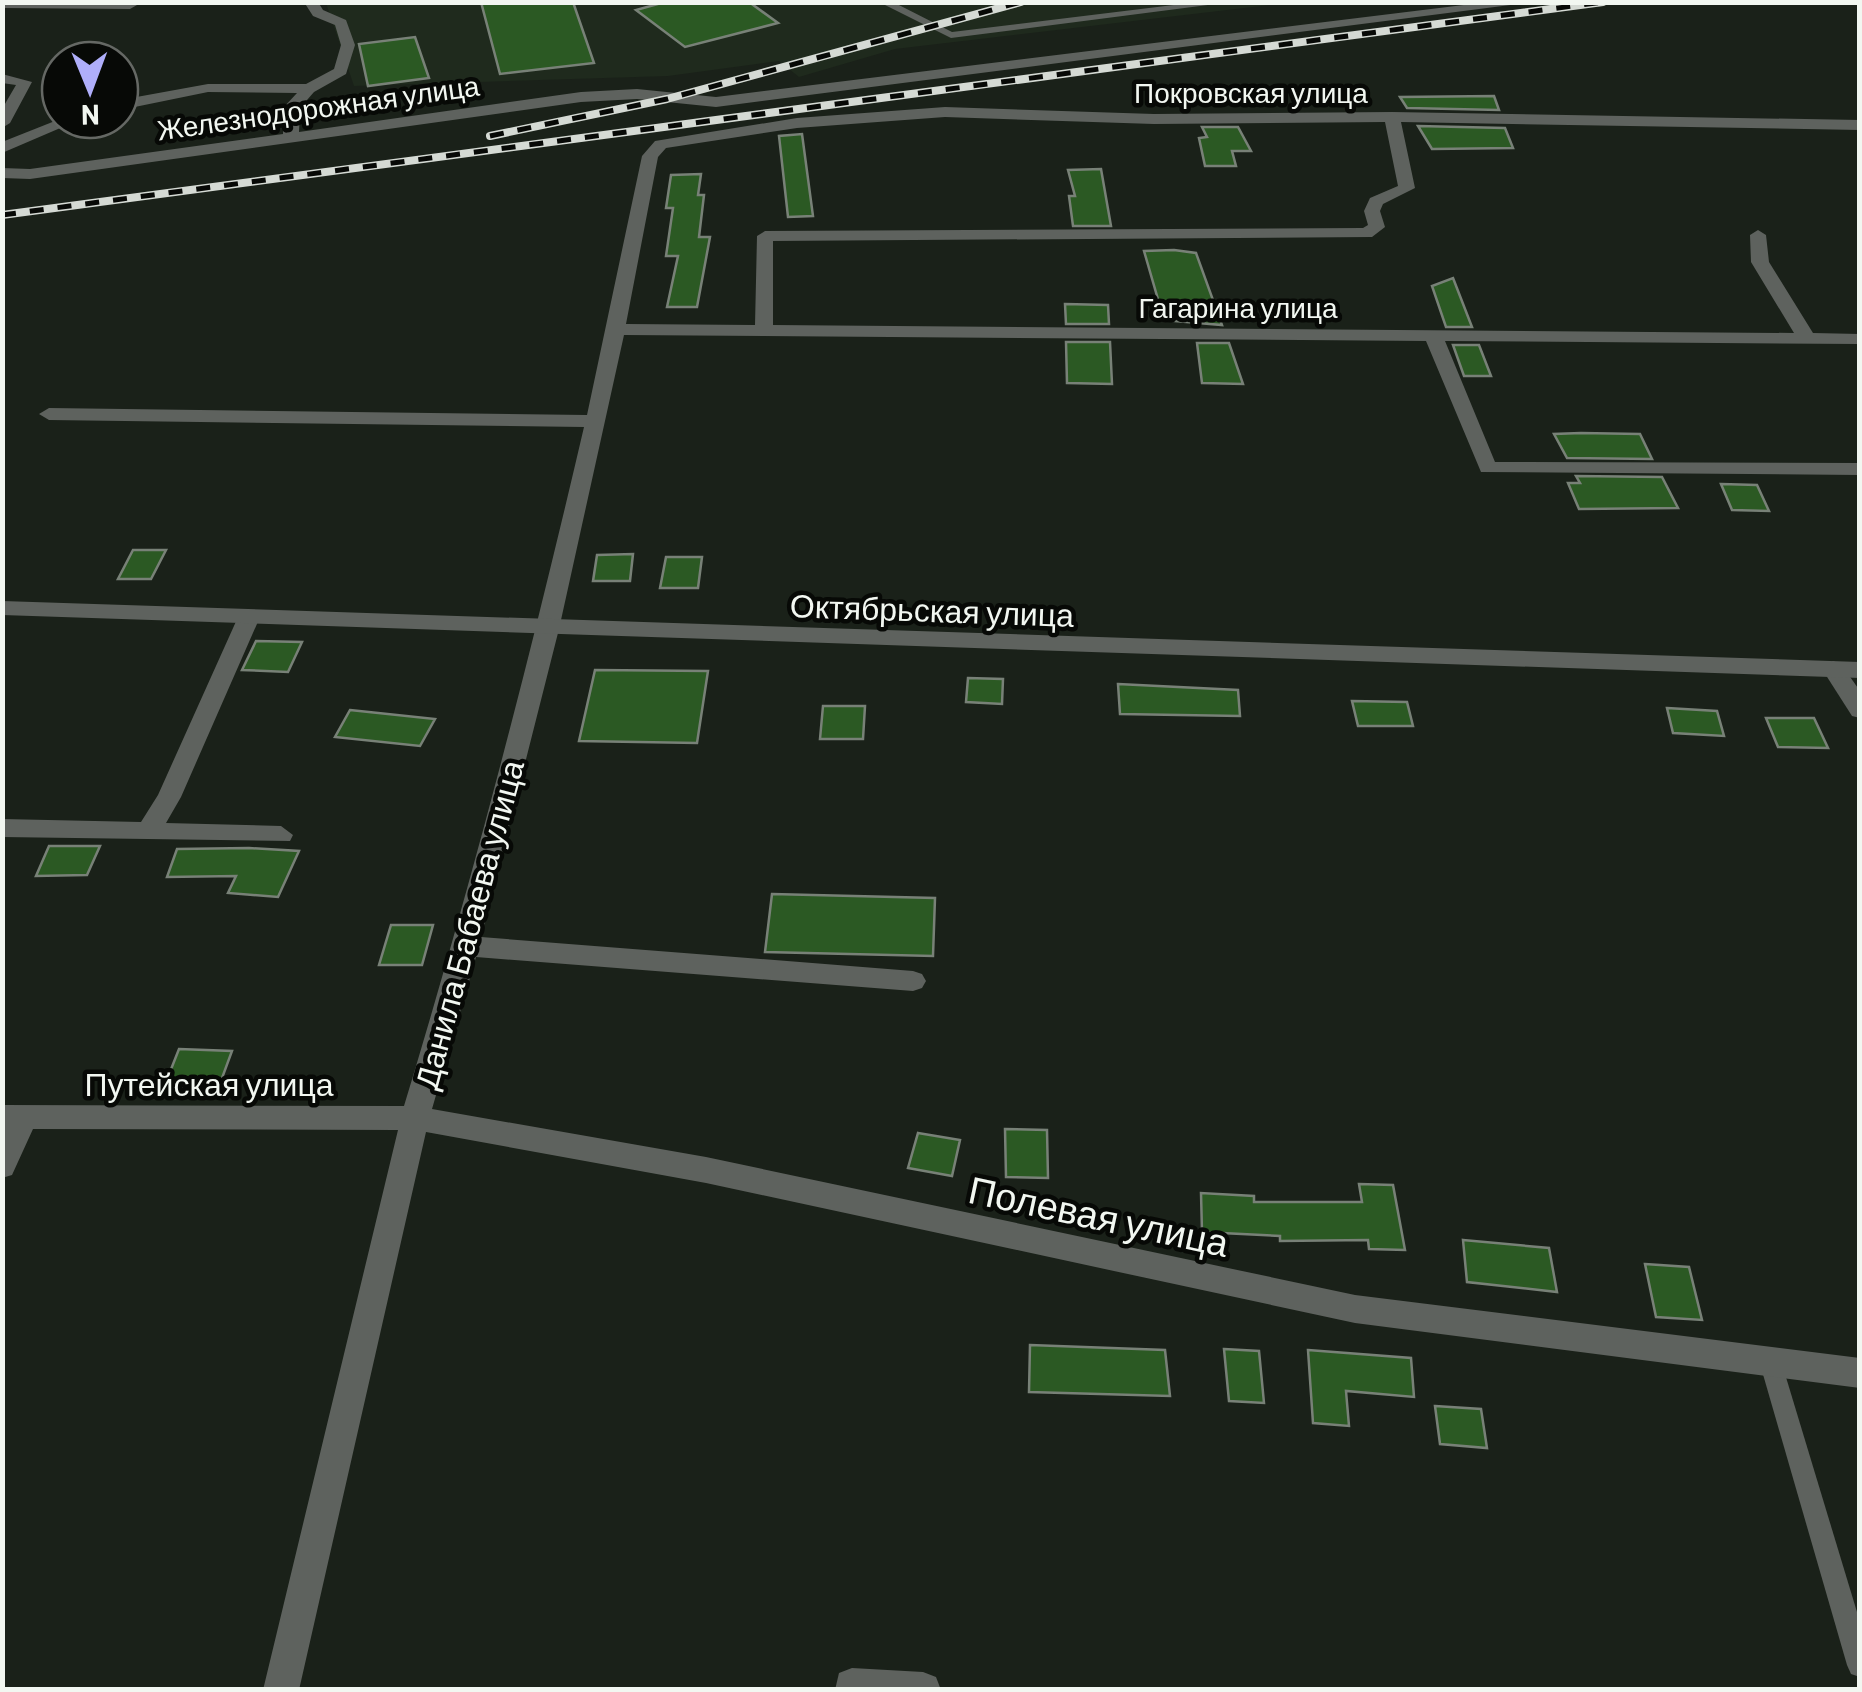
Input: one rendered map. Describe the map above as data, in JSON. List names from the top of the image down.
{
  "streets": {
    "street": [
      "Покровская улица",
      "Железнодорожная улица",
      "Гагарина улица",
      "Октябрьская улица",
      "Данила Бабаева улица",
      "Путейская улица",
      "Полевая улица"
    ]
  },
  "crossings": [
    ["Покровская улица", "Данила Бабаева улица"],
    ["Гагарина улица", "Данила Бабаева улица"],
    ["Октябрьская улица", "Данила Бабаева улица"],
    ["Данила Бабаева улица", "Путейская улица"],
    ["Данила Бабаева улица", "Полевая улица"],
    ["Путейская улица", "Полевая улица"]
  ],
  "north": "bottom"
}
